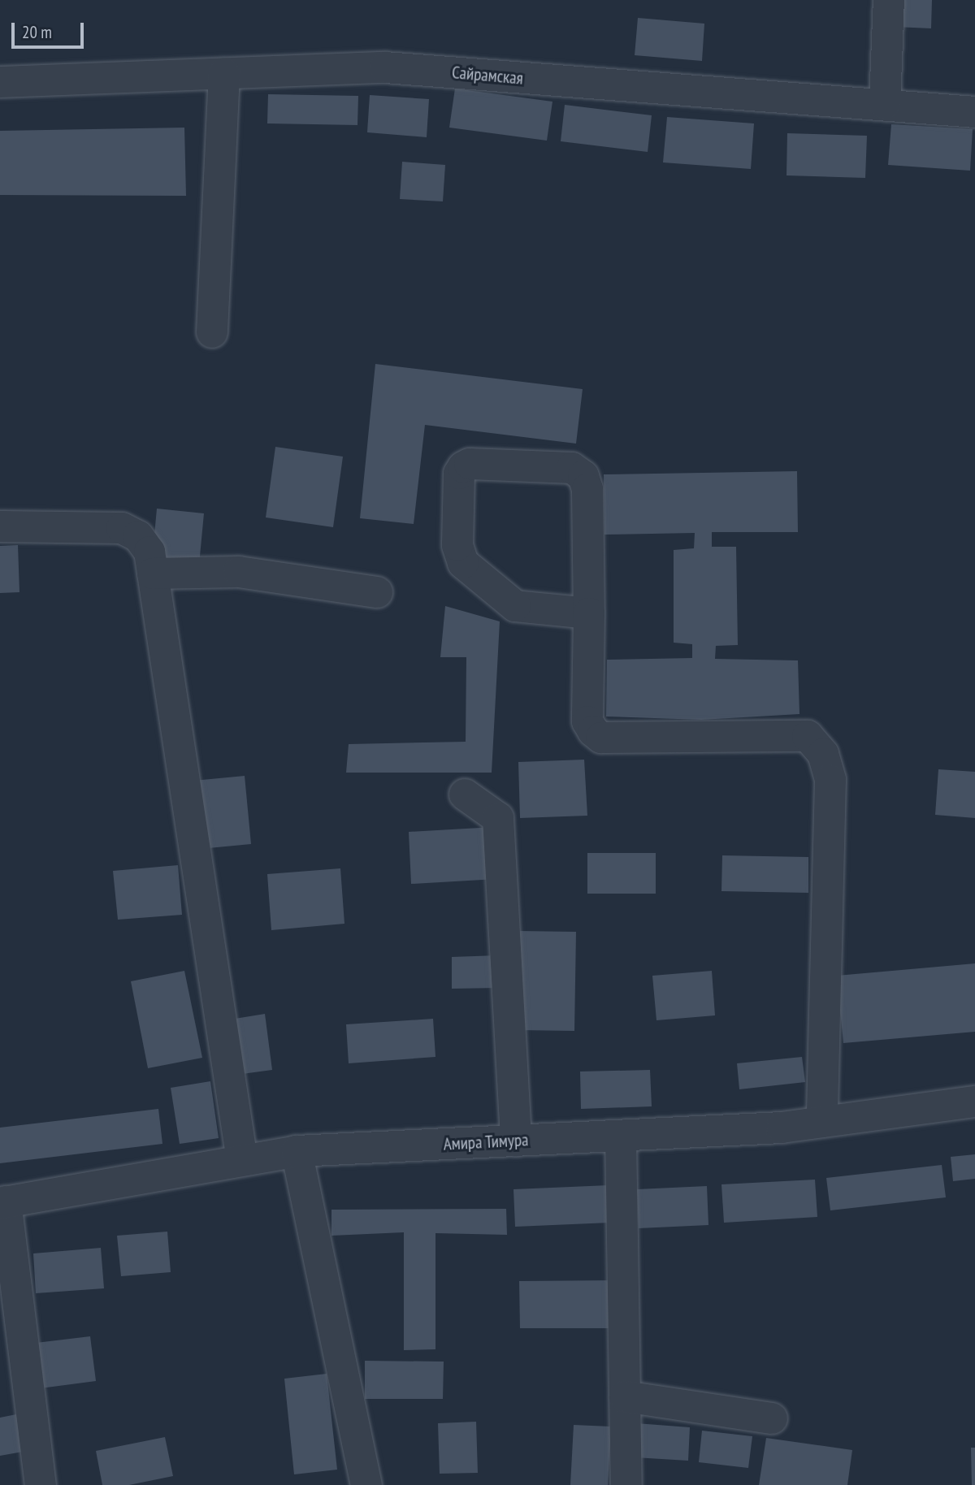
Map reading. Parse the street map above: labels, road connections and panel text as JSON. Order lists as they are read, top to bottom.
{
  "streets": {
    "street": ["Сайрамская", "Амира Тимура"]
  },
  "scale_bar": "20 m"
}
